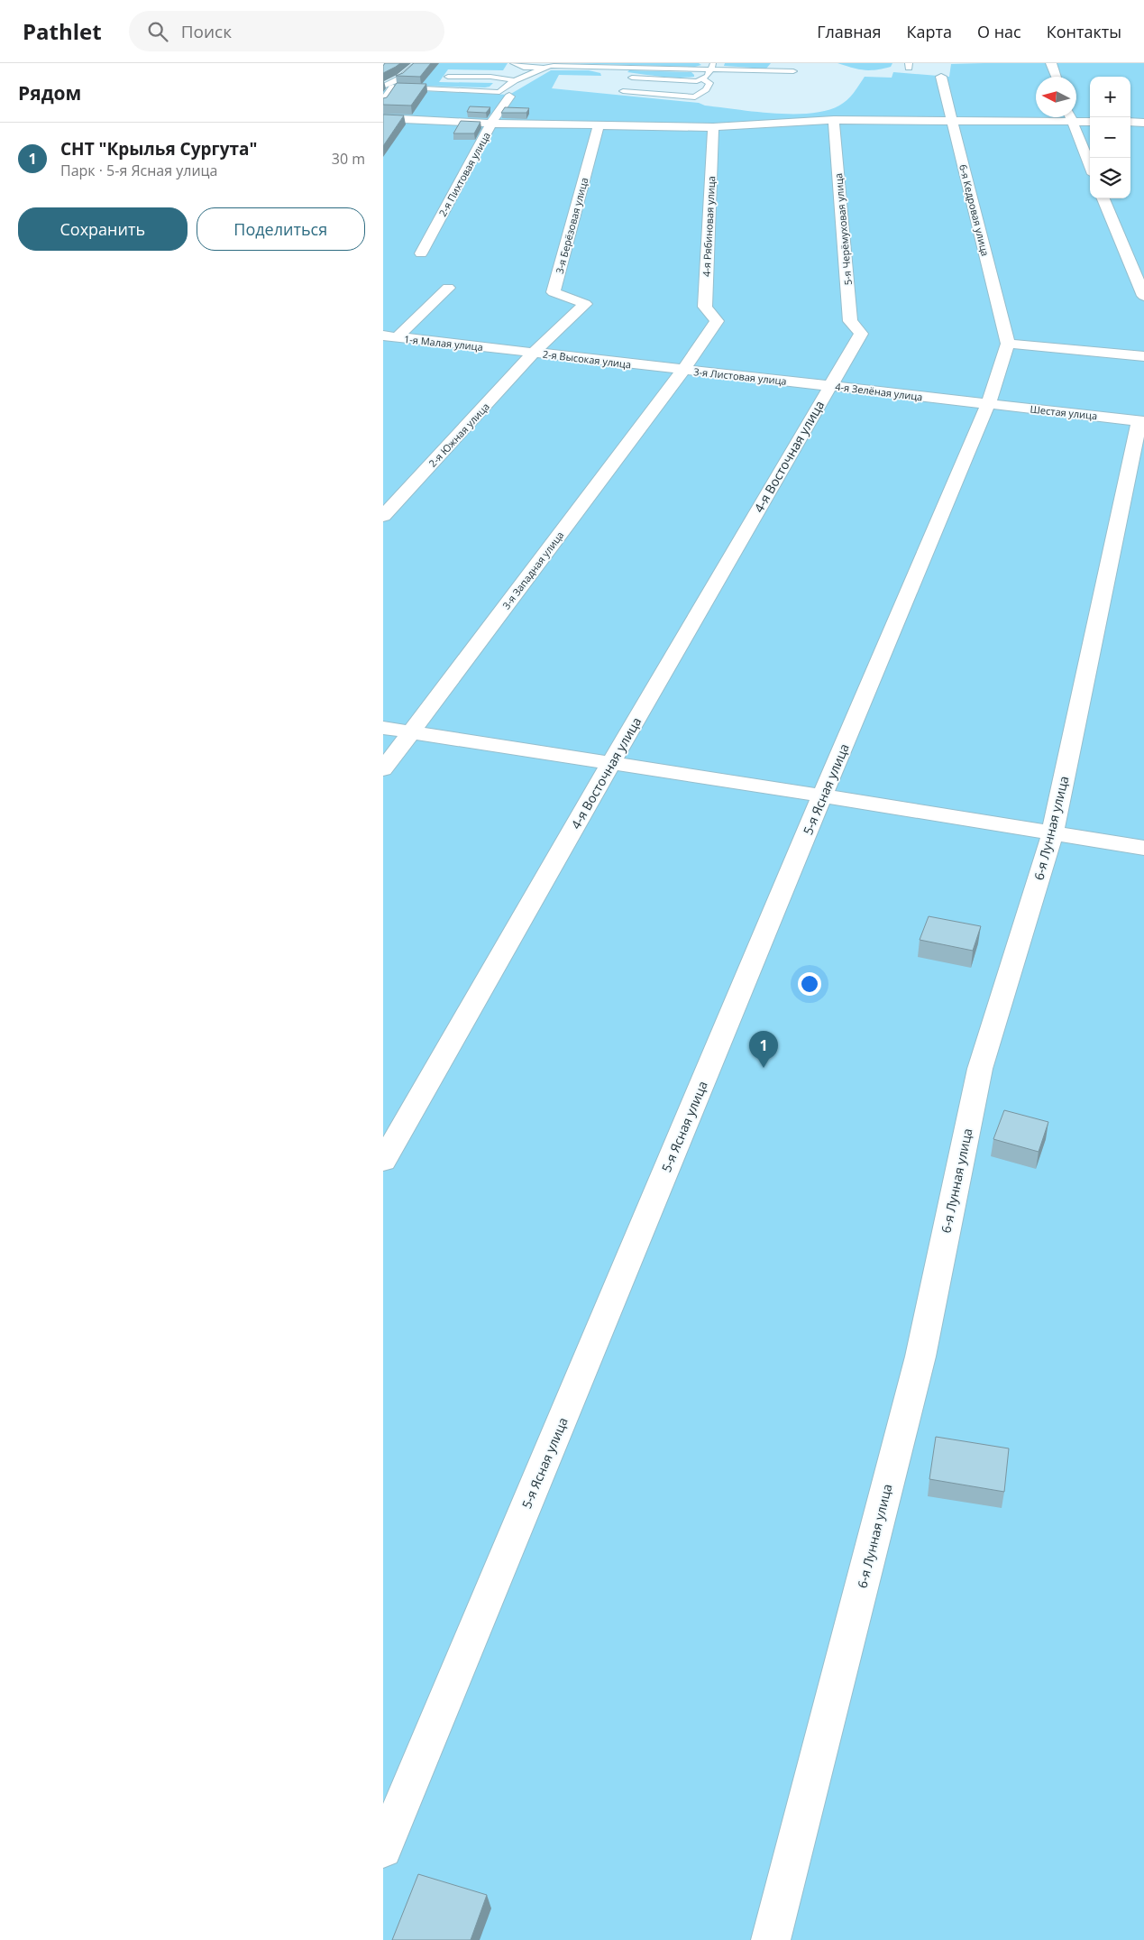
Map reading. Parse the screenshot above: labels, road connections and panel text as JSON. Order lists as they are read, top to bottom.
{
  "streets": {
    "street": [
      "2-я Пихтовая улица",
      "6-я Кедровая улица",
      "3-я Берёзовая улица",
      "4-я Рябиновая улица",
      "5-я Черёмуховая улица",
      "1-я Малая улица",
      "2-я Высокая улица",
      "3-я Листовая улица",
      "4-я Зелёная улица",
      "Шестая улица",
      "2-я Южная улица",
      "4-я Восточная улица",
      "3-я Западная улица",
      "5-я Ясная улица",
      "6-я Лунная улица"
    ]
  },
  "crossings": [
    ["6-я Кедровая улица", "5-я Ясная улица"],
    ["3-я Берёзовая улица", "2-я Высокая улица"],
    ["4-я Рябиновая улица", "3-я Листовая улица"],
    ["5-я Черёмуховая улица", "4-я Зелёная улица"],
    ["1-я Малая улица", "2-я Высокая улица"],
    ["1-я Малая улица", "2-я Южная улица"],
    ["2-я Высокая улица", "3-я Листовая улица"],
    ["2-я Высокая улица", "2-я Южная улица"],
    ["2-я Высокая улица", "3-я Западная улица"],
    ["3-я Листовая улица", "4-я Зелёная улица"],
    ["3-я Листовая улица", "4-я Восточная улица"],
    ["3-я Листовая улица", "3-я Западная улица"],
    ["4-я Зелёная улица", "Шестая улица"],
    ["4-я Зелёная улица", "4-я Восточная улица"],
    ["4-я Зелёная улица", "5-я Ясная улица"],
    ["Шестая улица", "5-я Ясная улица"],
    ["Шестая улица", "6-я Лунная улица"]
  ],
  "north": "left",
  "page": {
    "header": "Pathlet",
    "search": "Поиск",
    "nav": [
      "Главная",
      "Карта",
      "О нас",
      "Контакты"
    ],
    "heading": "Рядом",
    "map_buttons": ["+", "−"],
    "list": [
      {
        "mark": "1",
        "name": "CНТ \"Крылья Сургута\"",
        "note": "Парк · 5-я Ясная улица",
        "value": "30 m"
      }
    ],
    "buttons": ["Сохранить", "Поделиться"],
    "pins": "1"
  }
}
